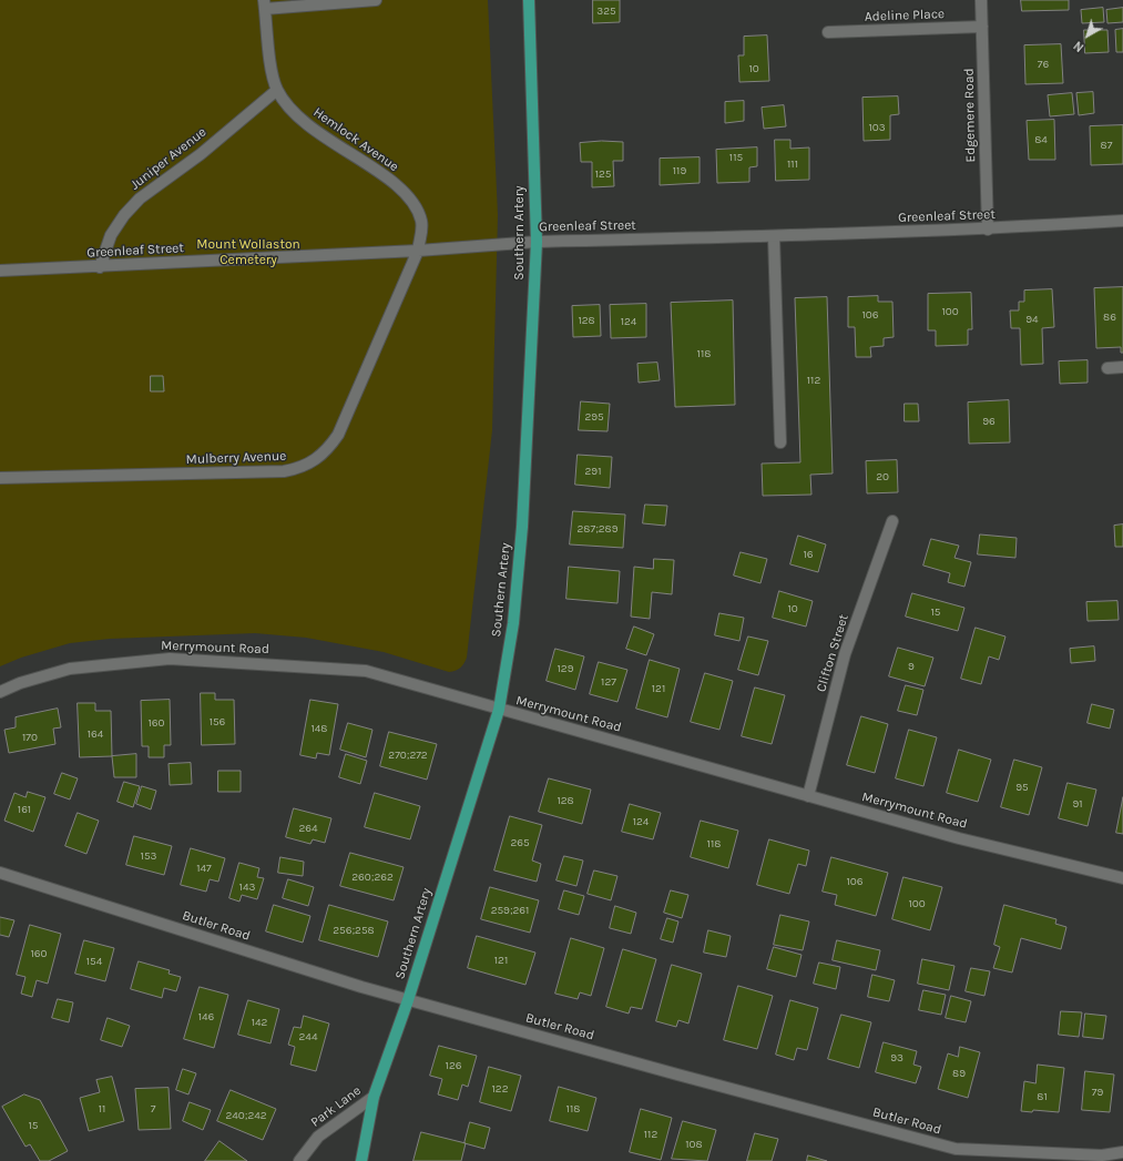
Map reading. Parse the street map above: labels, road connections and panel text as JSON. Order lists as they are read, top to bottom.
{
  "streets": {
    "main road": ["Southern Artery"],
    "street": [
      "Adeline Place",
      "Edgemere Road",
      "Hemlock Avenue",
      "Juniper Avenue",
      "Greenleaf Street",
      "Mulberry Avenue",
      "Merrymount Road",
      "Clifton Street",
      "Butler Road",
      "Park Lane"
    ]
  },
  "crossings": [
    ["Adeline Place", "Edgemere Road"],
    ["Edgemere Road", "Greenleaf Street"],
    ["Hemlock Avenue", "Juniper Avenue"],
    ["Hemlock Avenue", "Greenleaf Street"],
    ["Hemlock Avenue", "Mulberry Avenue"],
    ["Juniper Avenue", "Greenleaf Street"],
    ["Greenleaf Street", "Southern Artery"],
    ["Greenleaf Street", "Mulberry Avenue"],
    ["Southern Artery", "Merrymount Road"],
    ["Southern Artery", "Butler Road"],
    ["Southern Artery", "Park Lane"],
    ["Merrymount Road", "Clifton Street"]
  ],
  "parks": ["Mount Wollaston Cemetery"],
  "house_numbers": [
    "325",
    "76",
    "10",
    "103",
    "84",
    "87",
    "115",
    "111",
    "119",
    "125",
    "100",
    "106",
    "86",
    "94",
    "128",
    "124",
    "118",
    "112",
    "295",
    "96",
    "291",
    "20",
    "287;289",
    "16",
    "10",
    "15",
    "9",
    "129",
    "127",
    "121",
    "156",
    "160",
    "148",
    "164",
    "170",
    "270;272",
    "95",
    "128",
    "91",
    "161",
    "124",
    "264",
    "265",
    "118",
    "153",
    "147",
    "260;262",
    "106",
    "143",
    "100",
    "259;261",
    "256;258",
    "160",
    "121",
    "154",
    "146",
    "142",
    "244",
    "93",
    "126",
    "89",
    "122",
    "79",
    "81",
    "11",
    "7",
    "118",
    "240;242",
    "15",
    "112",
    "108"
  ],
  "north": "bottom left"
}
